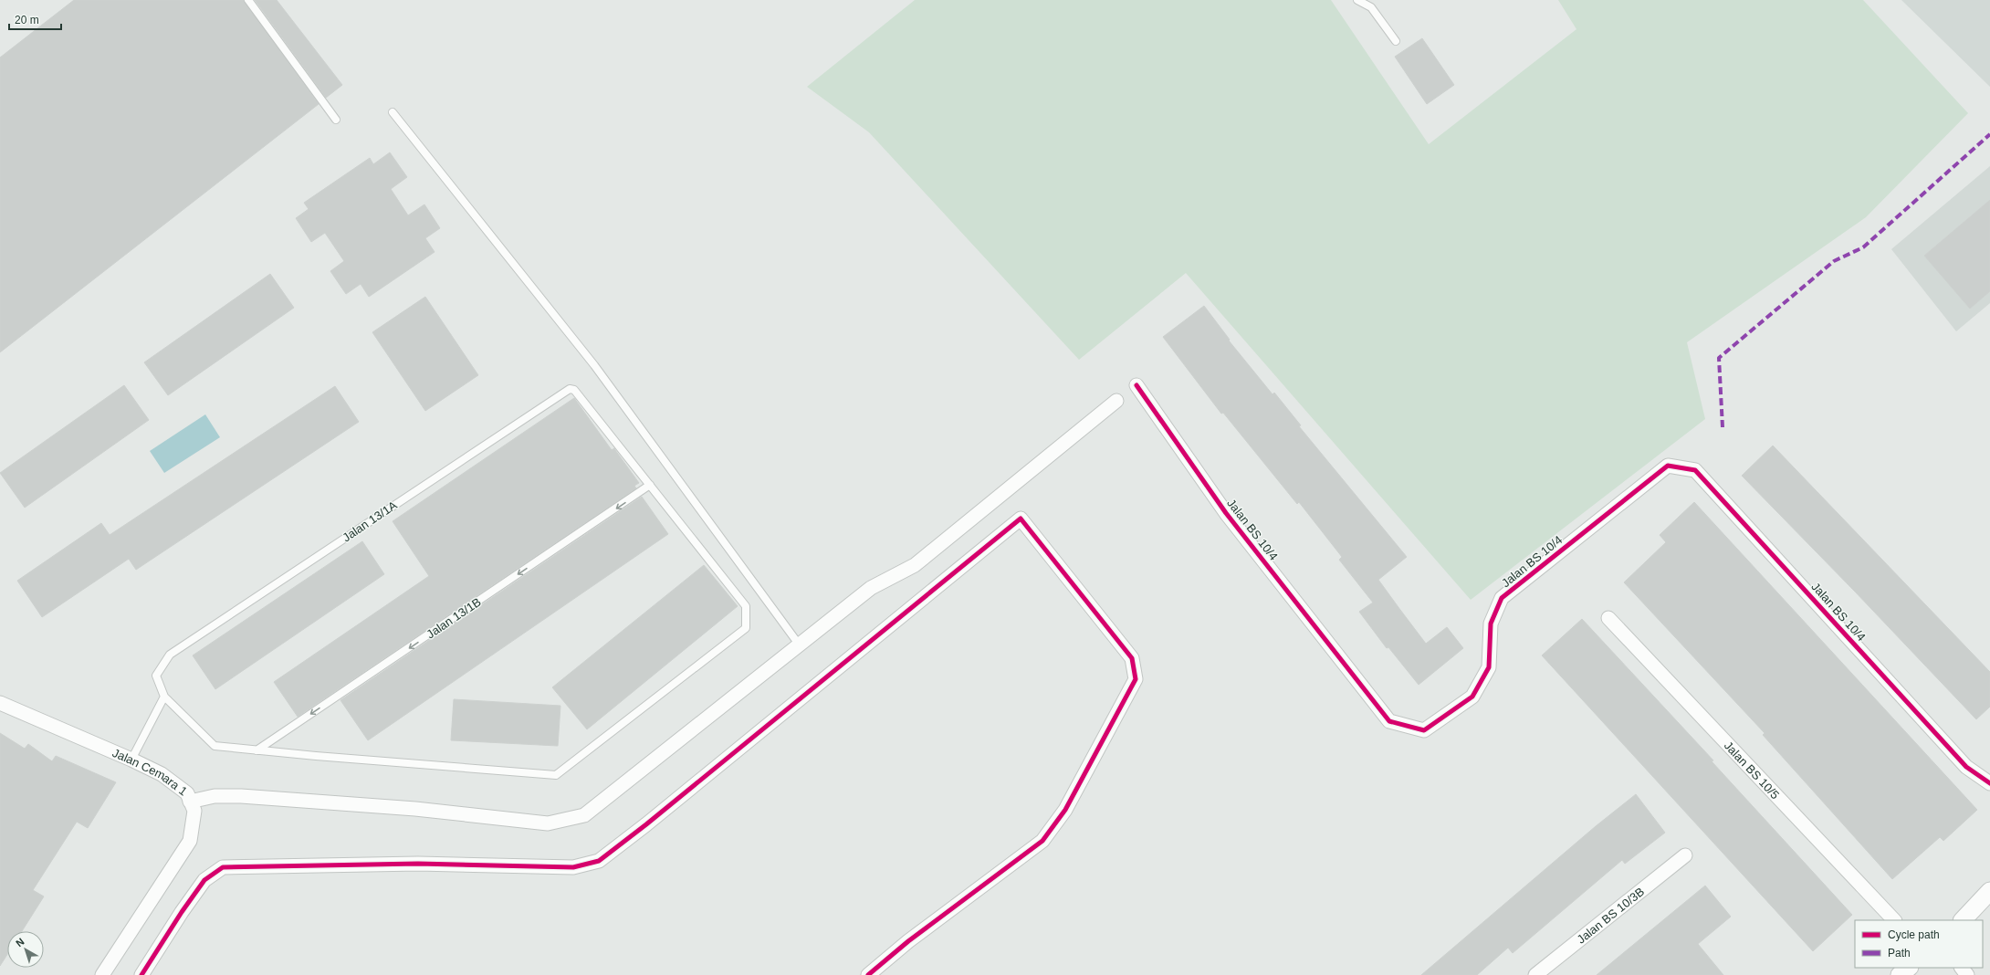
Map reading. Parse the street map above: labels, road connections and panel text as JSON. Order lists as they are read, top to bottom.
{
  "streets": {
    "street": [
      "Jalan BS 10/4",
      "Jalan BS 10/5",
      "Jalan Cemara 1",
      "Jalan BS 10/3B"
    ],
    "lane": ["Jalan 13/1A", "Jalan 13/1B"]
  },
  "crossings": [
    ["Jalan 13/1A", "Jalan 13/1B"]
  ],
  "one_way": ["Jalan 13/1B"],
  "legend": ["Cycle path", "Path"],
  "scale_bar": "20 m",
  "north": "top left"
}
